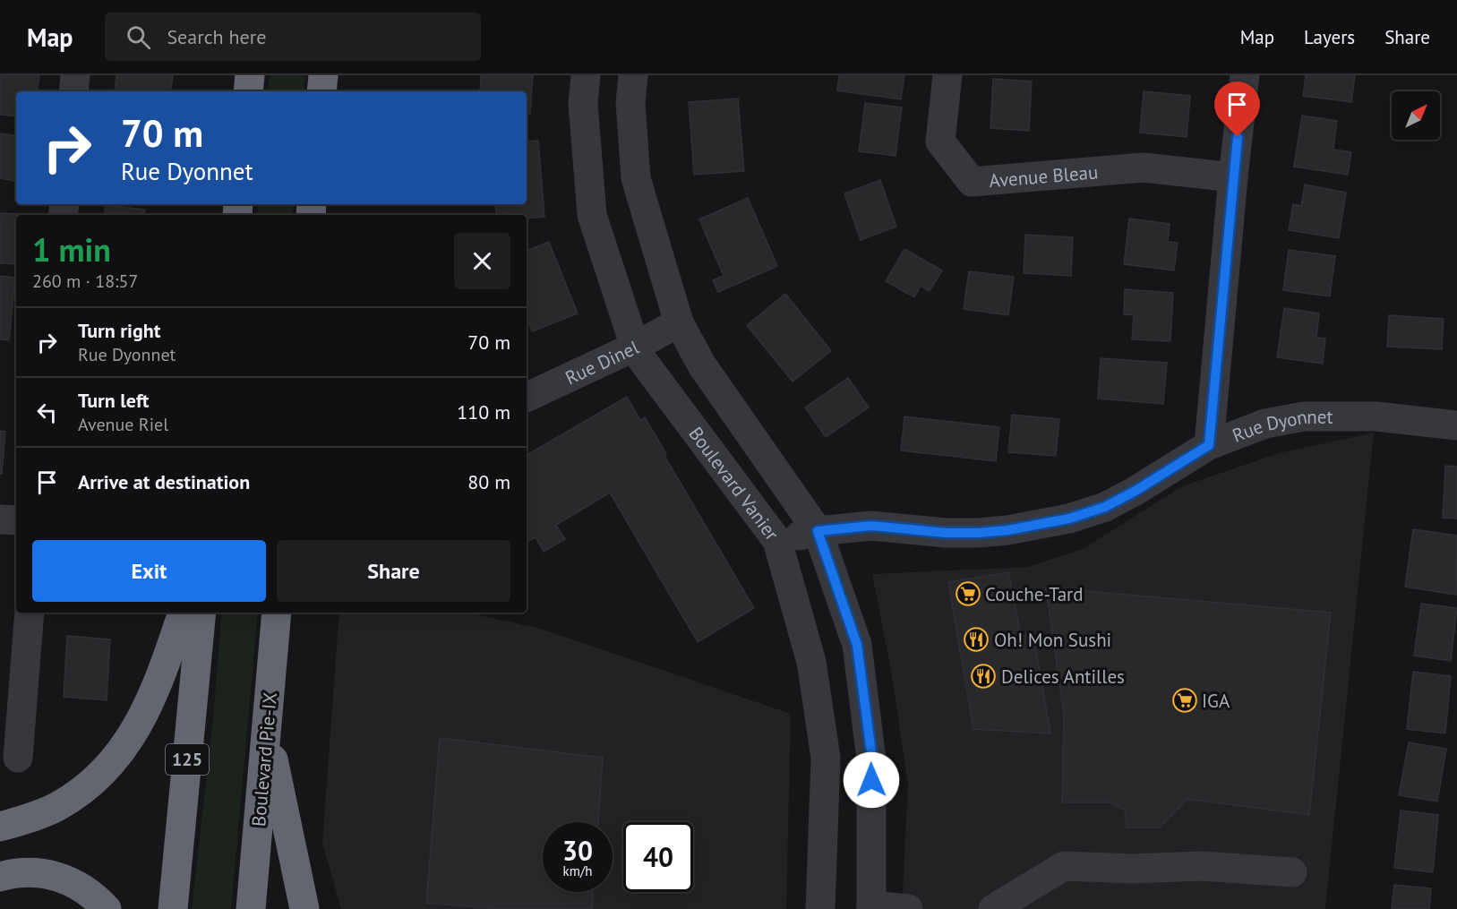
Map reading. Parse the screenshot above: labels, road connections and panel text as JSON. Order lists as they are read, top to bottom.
{
  "streets": {
    "highway": ["125", "Boulevard Pie-IX"],
    "street": [
      "Avenue Bleau",
      "Rue Dinel",
      "Rue Dyonnet",
      "Boulevard Vanier"
    ]
  },
  "crossings": [
    ["Rue Dinel", "Boulevard Vanier"],
    ["Rue Dyonnet", "Boulevard Vanier"]
  ],
  "places": {
    "supermarket": ["Couche-Tard", "IGA"],
    "restaurant": ["Oh! Mon Sushi", "Delices Antilles"]
  },
  "north": "top right",
  "page": {
    "header": "Map",
    "search": "Search here",
    "nav": ["Map", "Layers", "Share"],
    "turn": ["70 m", "Rue Dyonnet"],
    "heading": ["1 min", "260 m · 18:57"],
    "list": [
      {
        "name": "Turn right",
        "note": "Rue Dyonnet",
        "value": "70 m"
      },
      {
        "name": "Turn left",
        "note": "Avenue Riel",
        "value": "110 m"
      },
      {
        "name": "Arrive at destination",
        "value": "80 m"
      }
    ],
    "buttons": ["Exit", "Share"],
    "speed": "30 km/h",
    "limit": "40"
  }
}
